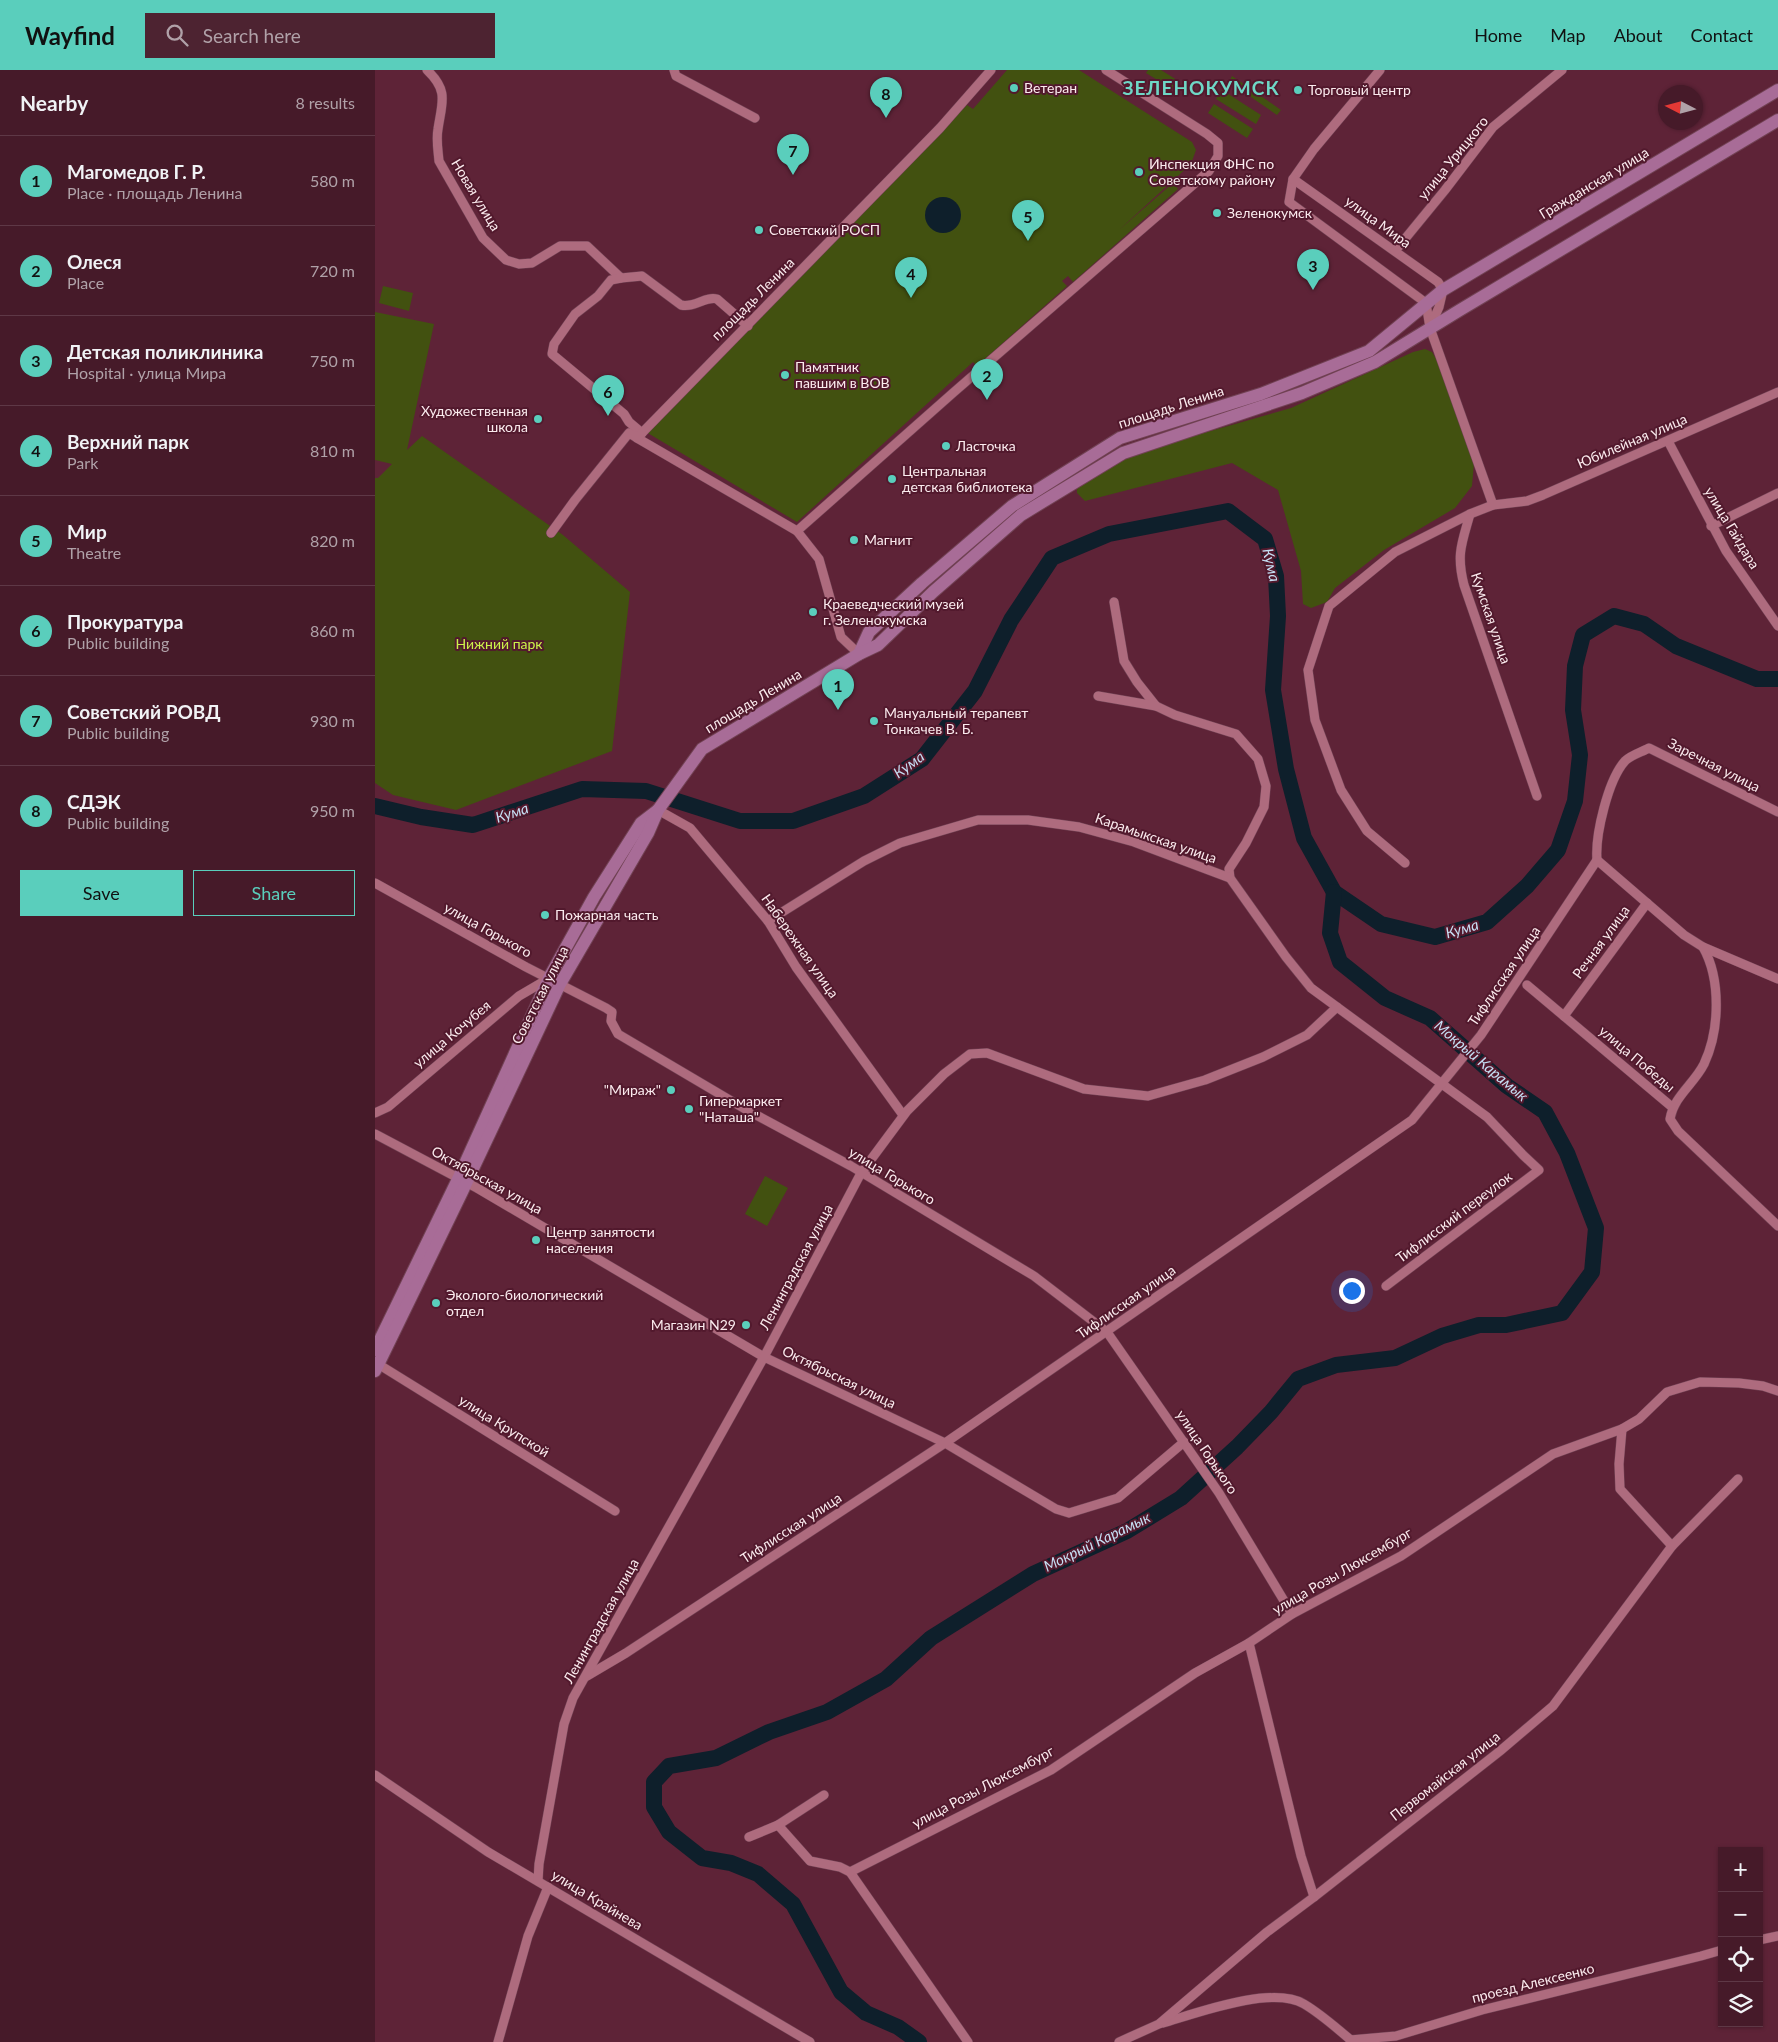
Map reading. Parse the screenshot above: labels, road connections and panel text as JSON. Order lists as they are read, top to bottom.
{
  "streets": {
    "street": [
      "улица Урицкого",
      "Гражданская улица",
      "Новая улица",
      "улица Мира",
      "площадь Ленина",
      "Юбилейная улица",
      "улица Гайдара",
      "Кумская улица",
      "Заречная улица",
      "Карамыкская улица",
      "улица Горького",
      "Речная улица",
      "Набережная улица",
      "Тифлисская улица",
      "Советская улица",
      "улица Кочубея",
      "улица Победы",
      "Октябрьская улица",
      "Тифлисский переулок",
      "Ленинградская улица",
      "улица Крупской",
      "улица Розы Люксембург",
      "Первомайская улица",
      "улица Крайнева",
      "проезд Алексеенко"
    ]
  },
  "crossings": [
    ["улица Урицкого", "улица Мира"],
    ["Гражданская улица", "улица Мира"],
    ["Гражданская улица", "площадь Ленина"],
    ["площадь Ленина", "Набережная улица"],
    ["площадь Ленина", "Советская улица"],
    ["Юбилейная улица", "улица Гайдара"],
    ["Юбилейная улица", "Кумская улица"],
    ["Заречная улица", "Речная улица"],
    ["Заречная улица", "Тифлисская улица"],
    ["Карамыкская улица", "Набережная улица"],
    ["Карамыкская улица", "Тифлисская улица"],
    ["Карамыкская улица", "Тифлисский переулок"],
    ["Карамыкская улица", "Ленинградская улица"],
    ["улица Горького", "Тифлисская улица"],
    ["улица Горького", "Советская улица"],
    ["улица Горького", "улица Кочубея"],
    ["улица Горького", "Октябрьская улица"],
    ["улица Горького", "Ленинградская улица"],
    ["улица Горького", "улица Розы Люксембург"],
    ["Речная улица", "Тифлисская улица"],
    ["Речная улица", "улица Победы"],
    ["Набережная улица", "Советская улица"],
    ["Набережная улица", "Ленинградская улица"],
    ["Тифлисская улица", "Октябрьская улица"],
    ["Тифлисская улица", "Ленинградская улица"],
    ["Советская улица", "улица Кочубея"],
    ["Советская улица", "Октябрьская улица"],
    ["Советская улица", "улица Крупской"],
    ["Октябрьская улица", "Ленинградская улица"],
    ["Ленинградская улица", "улица Крайнева"]
  ],
  "districts": ["ЗЕЛЕНОКУМСК"],
  "water": ["Кума", "Мокрый Карамык"],
  "parks": ["Нижний парк"],
  "places": [
    "Ветеран",
    "Торговый центр",
    "Инспекция ФНС по Советскому району",
    "Зеленокумск",
    "Советский РОСП",
    "Памятник павшим в ВОВ",
    "Художественная школа",
    "Ласточка",
    "Центральная детская библиотека",
    "Магнит",
    "Краеведческий музей г. Зеленокумска",
    "Мануальный терапевт Тонкачев В. Б.",
    "Пожарная часть",
    "\"Мираж\"",
    "Гипермаркет \"Наташа\"",
    "Центр занятости населения",
    "Эколого-биологический отдел",
    "Магазин N29"
  ],
  "north": "left",
  "page": {
    "header": "Wayfind",
    "search": "Search here",
    "nav": [
      "Home",
      "Map",
      "About",
      "Contact"
    ],
    "heading": ["Nearby", "8 results"],
    "pins": [
      "8",
      "7",
      "5",
      "3",
      "4",
      "2",
      "6",
      "1"
    ],
    "list": [
      {
        "mark": "1",
        "name": "Магомедов Г. Р.",
        "note": "Place · площадь Ленина",
        "value": "580 m"
      },
      {
        "mark": "2",
        "name": "Олеся",
        "note": "Place",
        "value": "720 m"
      },
      {
        "mark": "3",
        "name": "Детская поликлиника",
        "note": "Hospital · улица Мира",
        "value": "750 m"
      },
      {
        "mark": "4",
        "name": "Верхний парк",
        "note": "Park",
        "value": "810 m"
      },
      {
        "mark": "5",
        "name": "Мир",
        "note": "Theatre",
        "value": "820 m"
      },
      {
        "mark": "6",
        "name": "Прокуратура",
        "note": "Public building",
        "value": "860 m"
      },
      {
        "mark": "7",
        "name": "Советский РОВД",
        "note": "Public building",
        "value": "930 m"
      },
      {
        "mark": "8",
        "name": "СДЭК",
        "note": "Public building",
        "value": "950 m"
      }
    ],
    "buttons": ["Save", "Share"],
    "map_buttons": ["+", "−"]
  }
}
